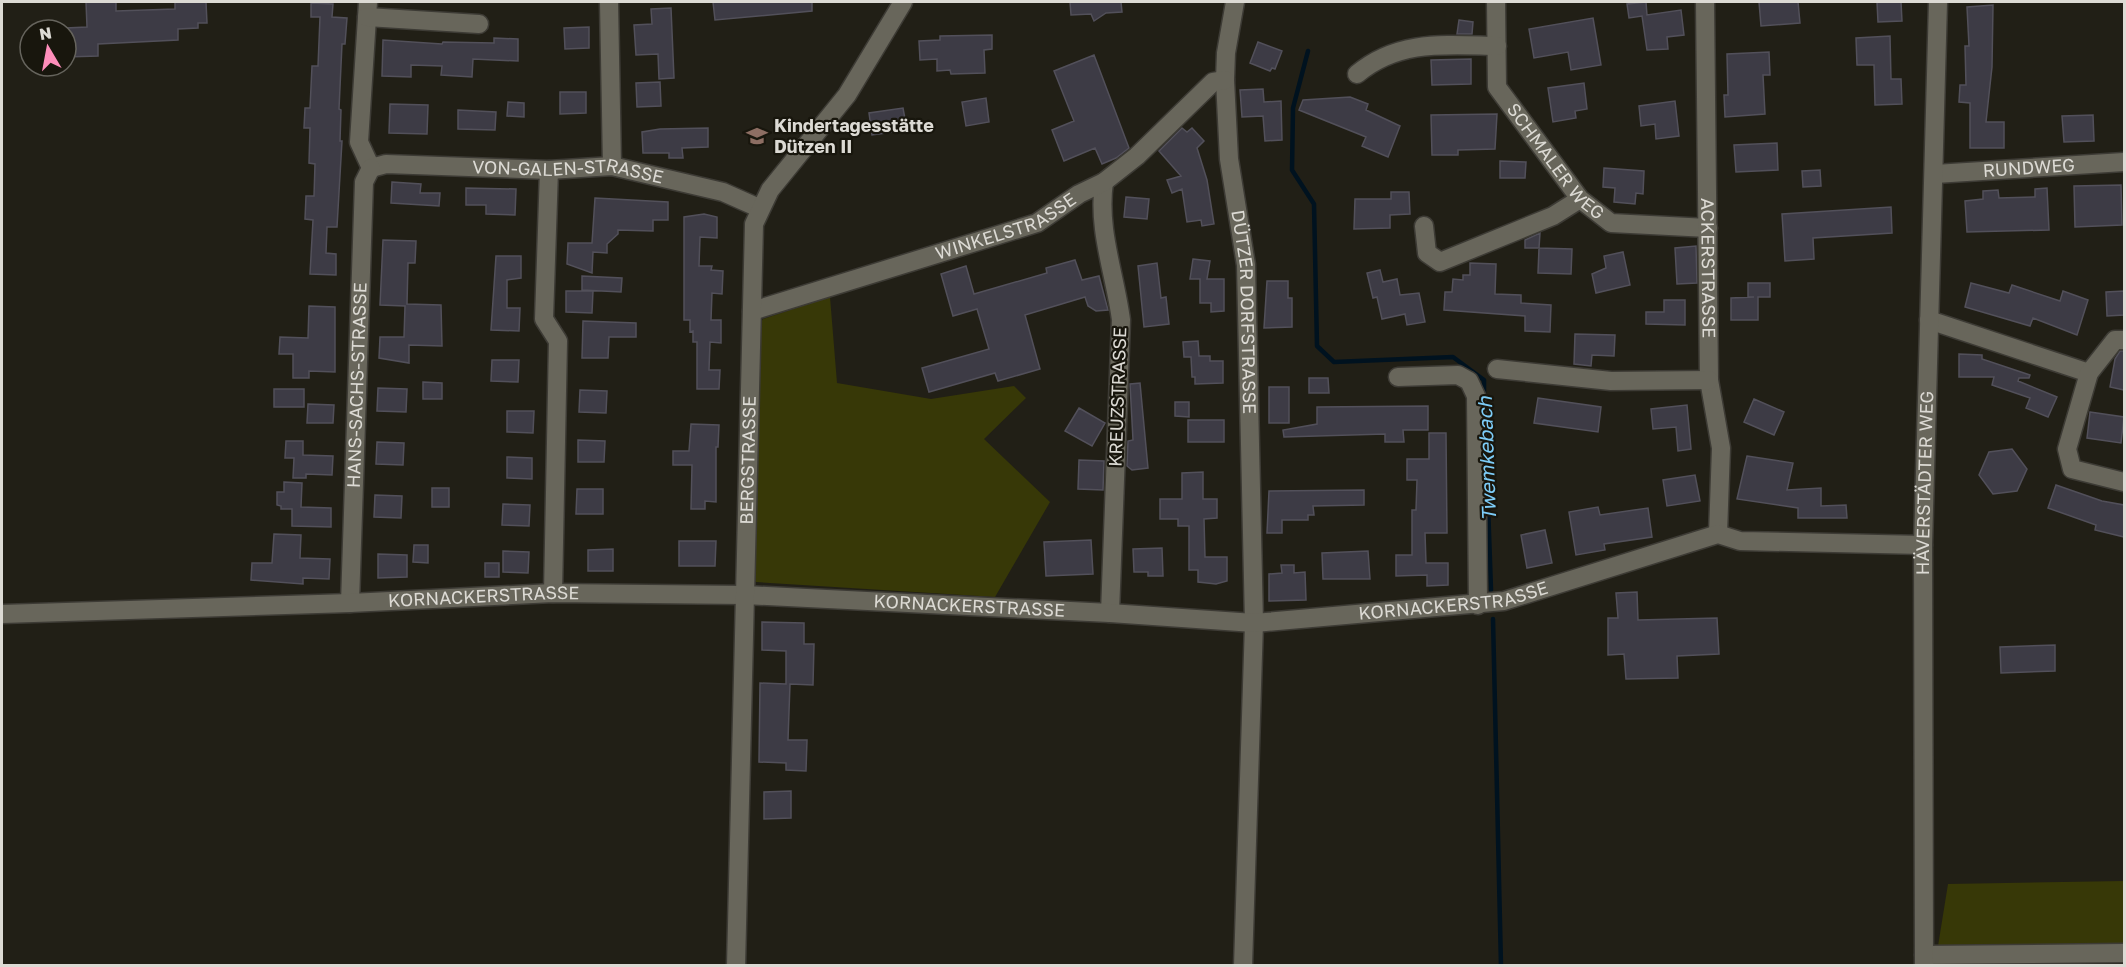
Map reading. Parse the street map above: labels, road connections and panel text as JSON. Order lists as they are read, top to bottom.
{
  "streets": {
    "street": [
      "SCHMALER WEG",
      "RUNDWEG",
      "VON-GALEN-STRASSE",
      "WINKELSTRASSE",
      "ACKERSTRASSE",
      "DÜTZER DORFSTRASSE",
      "HANS-SACHS-STRASSE",
      "KREUZSTRASSE",
      "BERGSTRASSE",
      "HÄVERSTÄDTER WEG",
      "KORNACKERSTRASSE"
    ]
  },
  "crossings": [
    ["SCHMALER WEG", "ACKERSTRASSE"],
    ["RUNDWEG", "HÄVERSTÄDTER WEG"],
    ["VON-GALEN-STRASSE", "HANS-SACHS-STRASSE"],
    ["VON-GALEN-STRASSE", "BERGSTRASSE"],
    ["WINKELSTRASSE", "DÜTZER DORFSTRASSE"],
    ["WINKELSTRASSE", "KREUZSTRASSE"],
    ["WINKELSTRASSE", "BERGSTRASSE"],
    ["ACKERSTRASSE", "KORNACKERSTRASSE"],
    ["DÜTZER DORFSTRASSE", "KORNACKERSTRASSE"],
    ["HANS-SACHS-STRASSE", "KORNACKERSTRASSE"],
    ["KREUZSTRASSE", "KORNACKERSTRASSE"],
    ["BERGSTRASSE", "KORNACKERSTRASSE"]
  ],
  "water": ["Twemkebach"],
  "places": {
    "school or university": ["Kindertagesstätte Dützen II"]
  },
  "north": "top"
}
